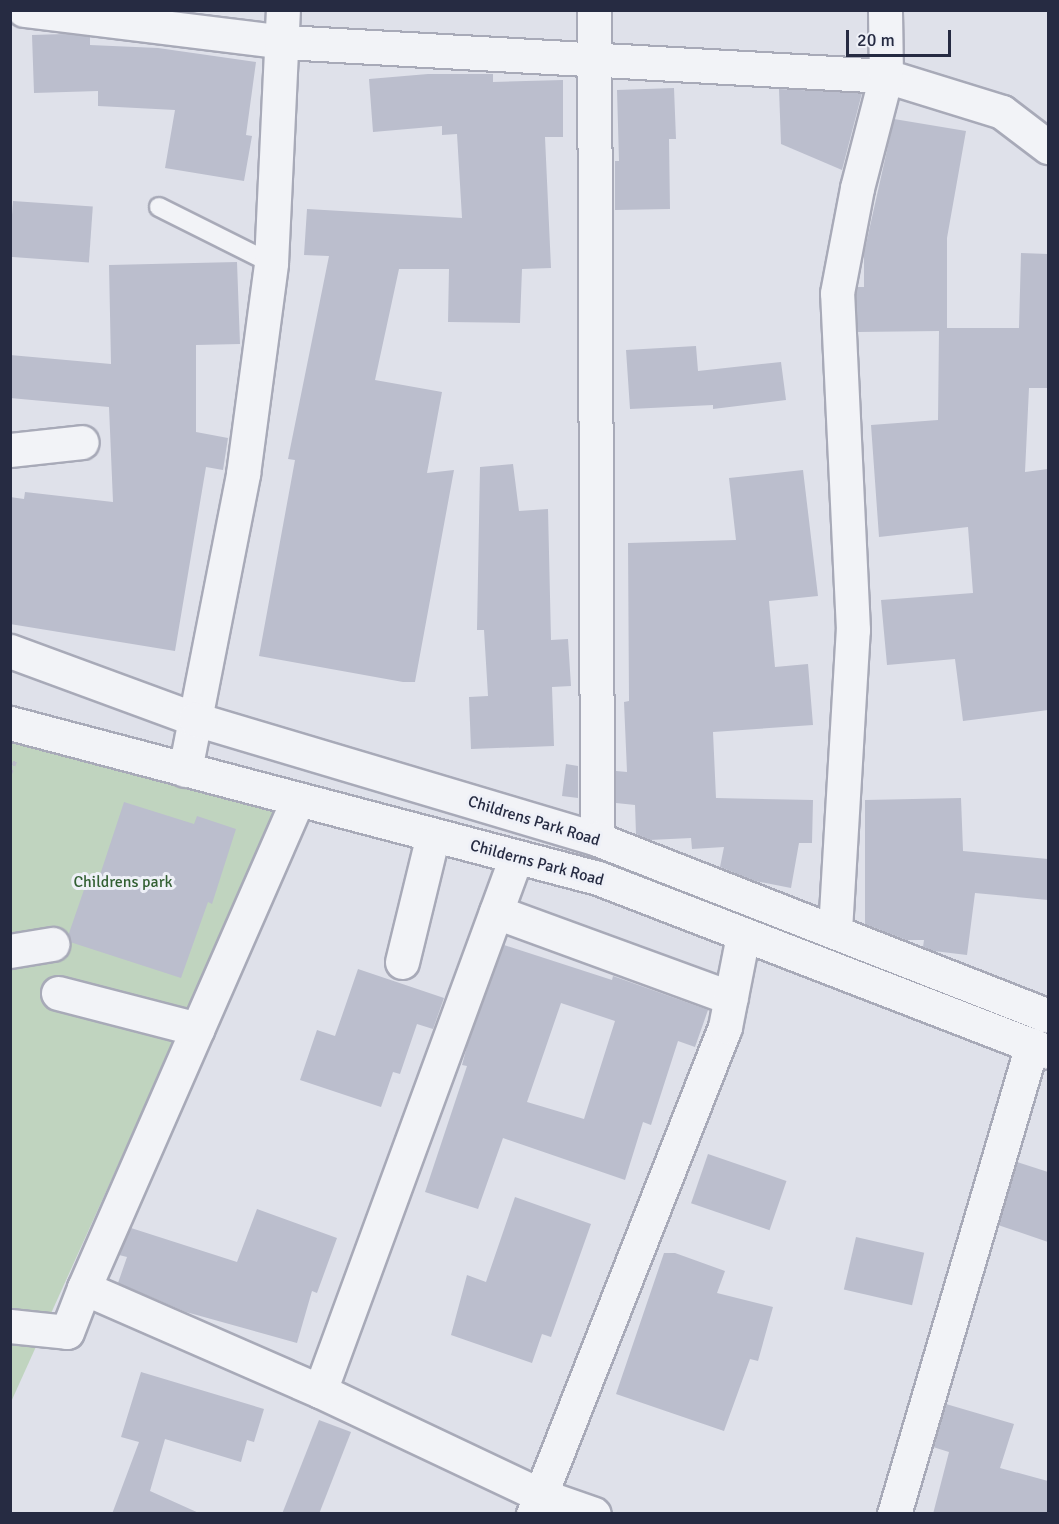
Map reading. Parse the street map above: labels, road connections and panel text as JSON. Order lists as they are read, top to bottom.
{
  "streets": {
    "street": ["Childrens Park Road", "Childerns Park Road"]
  },
  "parks": ["Childrens park"],
  "scale_bar": "20 m"
}
